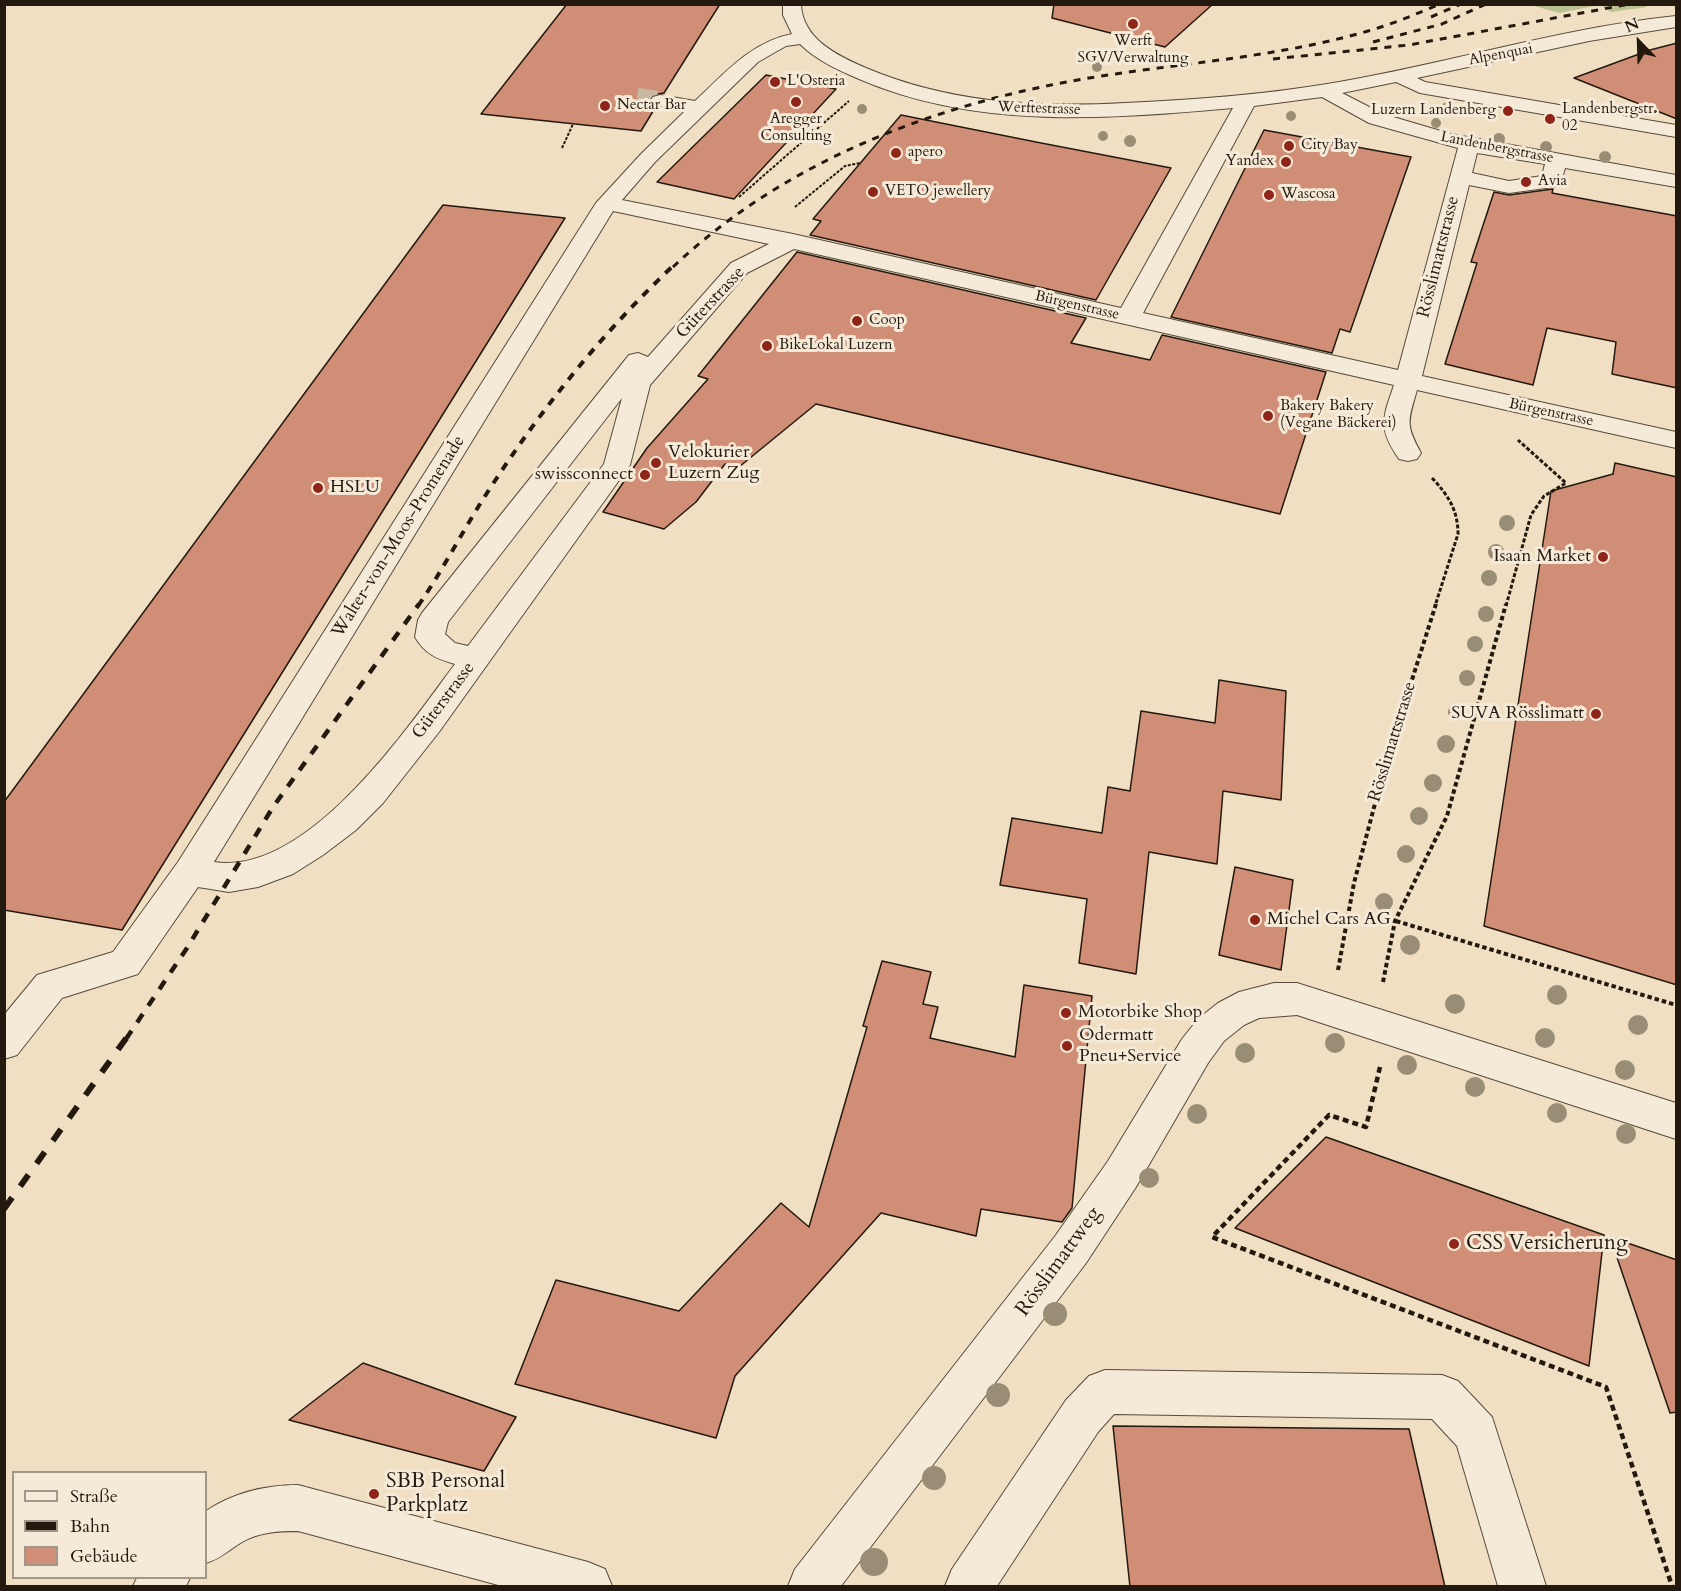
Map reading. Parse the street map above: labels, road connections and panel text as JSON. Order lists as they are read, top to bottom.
{
  "streets": {
    "street": [
      "Alpenquai",
      "Werftestrasse",
      "Landenbergstrasse",
      "Rösslimattstrasse",
      "Güterstrasse",
      "Bürgenstrasse",
      "Walter-von-Moos-Promenade",
      "Rösslimattweg"
    ]
  },
  "crossings": [
    ["Alpenquai", "Werftestrasse"],
    ["Alpenquai", "Landenbergstrasse"],
    ["Werftestrasse", "Landenbergstrasse"],
    ["Landenbergstrasse", "Rösslimattstrasse"],
    ["Rösslimattstrasse", "Bürgenstrasse"],
    ["Rösslimattstrasse", "Rösslimattweg"],
    ["Güterstrasse", "Bürgenstrasse"],
    ["Güterstrasse", "Walter-von-Moos-Promenade"],
    ["Bürgenstrasse", "Walter-von-Moos-Promenade"]
  ],
  "places": [
    "Werft SGV/Verwaltung",
    "L'Osteria",
    "Aregger Consulting",
    "Nectar Bar",
    "Luzern Landenberg",
    "Landenbergstr. 02",
    "City Bay",
    "apero",
    "Yandex",
    "Avia",
    "VETO jewellery",
    "Wascosa",
    "Coop",
    "BikeLokal Luzern",
    "Bakery Bakery (Vegane Bäckerei)",
    "Velokurier Luzern Zug",
    "swissconnect",
    "HSLU",
    "Isaan Market",
    "SUVA Rösslimatt",
    "Michel Cars AG",
    "Motorbike Shop",
    "Odermatt Pneu+Service",
    "CSS Versicherung",
    "SBB Personal Parkplatz"
  ],
  "legend": ["Straße", "Bahn", "Gebäude"],
  "north": "top left"
}
